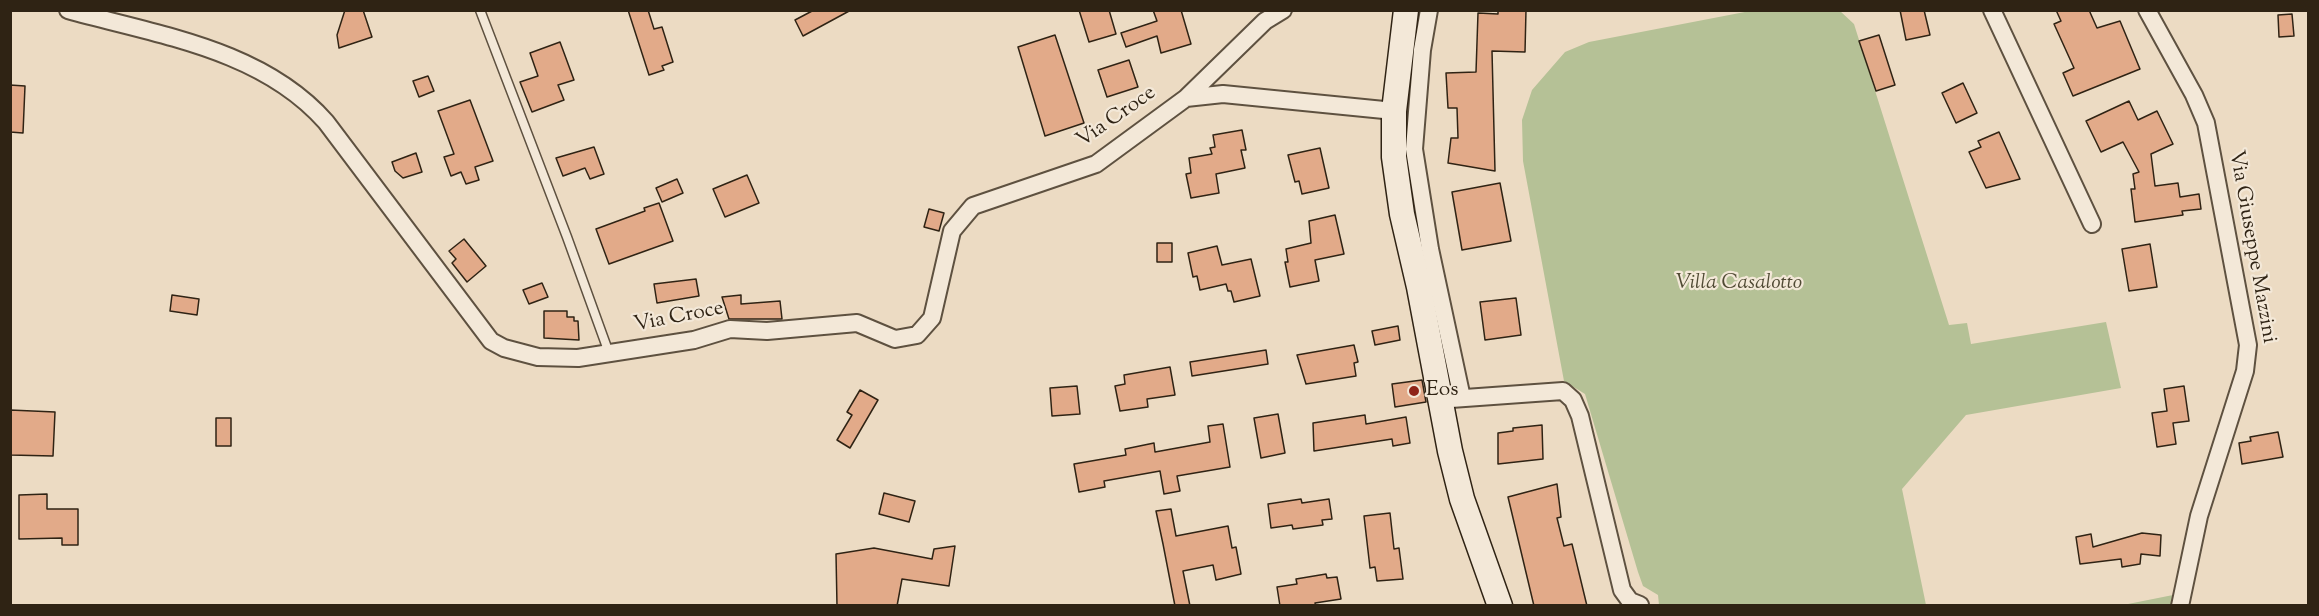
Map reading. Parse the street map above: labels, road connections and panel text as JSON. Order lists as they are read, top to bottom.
{
  "streets": {
    "street": ["Via Croce", "Via Giuseppe Mazzini"]
  },
  "parks": ["Villa Casalotto"],
  "places": ["Eos"]
}
